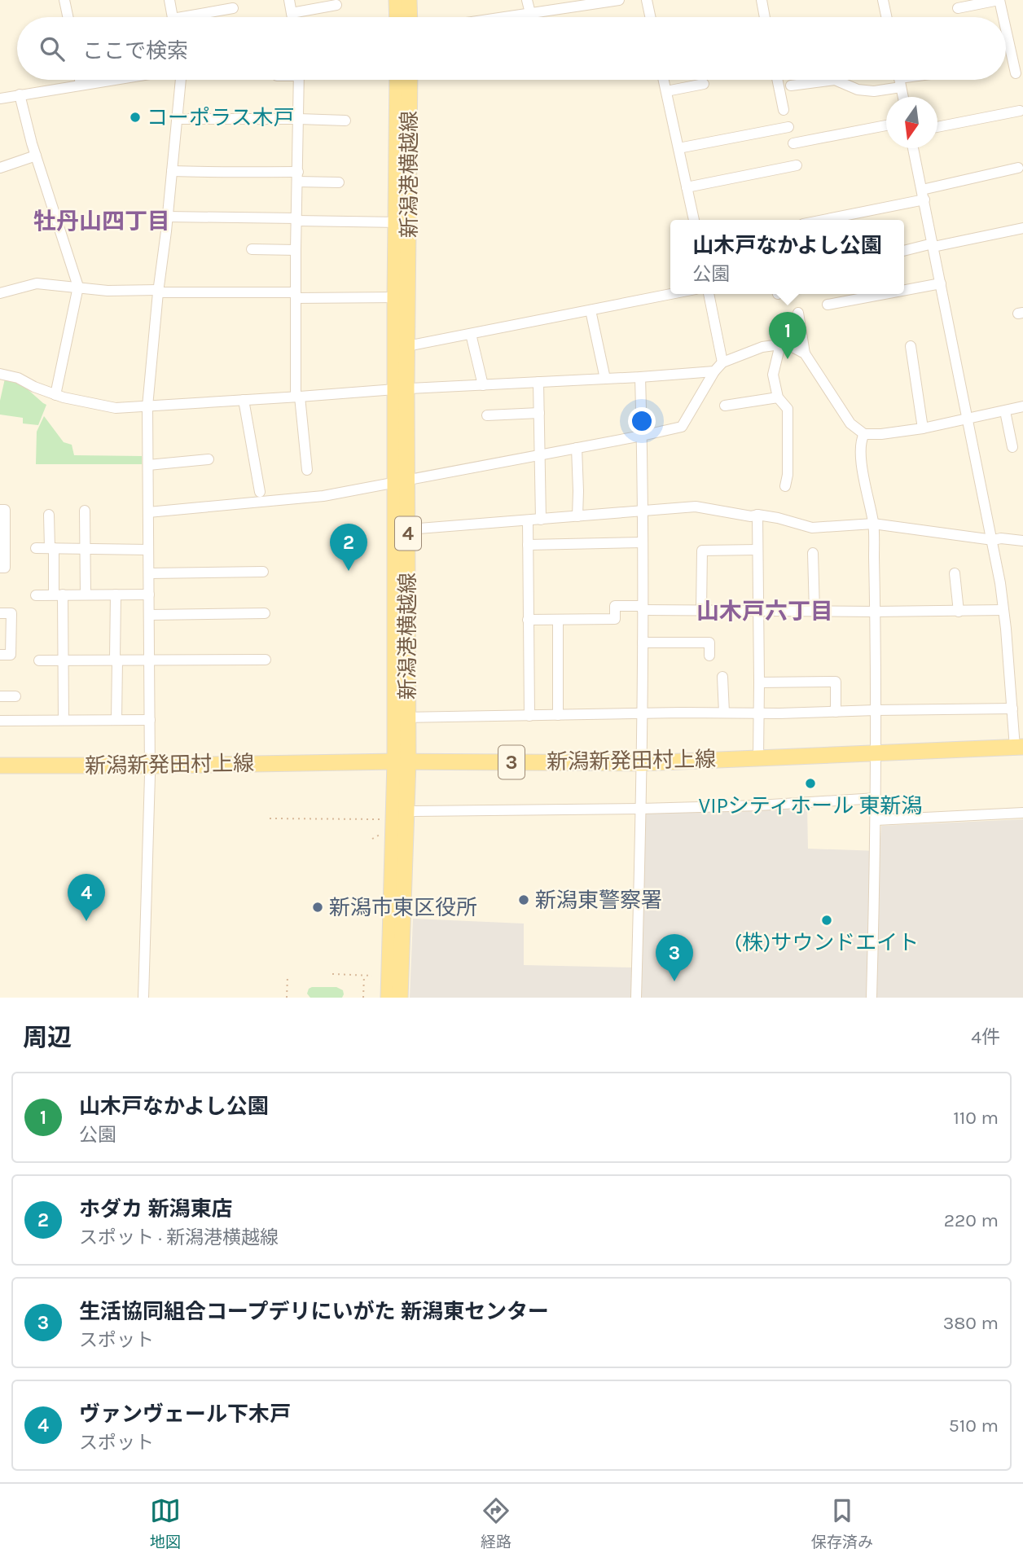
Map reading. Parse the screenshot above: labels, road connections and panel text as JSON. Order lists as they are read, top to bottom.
{
  "streets": {
    "main road": [
      "新潟港横越線",
      "4",
      "新潟新発田村上線",
      "3"
    ]
  },
  "crossings": [
    ["新潟港横越線", "新潟新発田村上線"]
  ],
  "districts": ["牡丹山四丁目", "山木戸六丁目"],
  "places": [
    "コーポラス木戸",
    "VIPシティホール 東新潟",
    "新潟東警察署",
    "新潟市東区役所",
    "(株)サウンドエイト"
  ],
  "north": "bottom",
  "page": {
    "search": "ここで検索",
    "popup": ["山木戸なかよし公園", "公園"],
    "pins": [
      "1",
      "2",
      "4",
      "3"
    ],
    "heading": ["周辺", "4件"],
    "list": [
      {
        "mark": "1",
        "name": "山木戸なかよし公園",
        "note": "公園",
        "value": "110 m"
      },
      {
        "mark": "2",
        "name": "ホダカ 新潟東店",
        "note": "スポット · 新潟港横越線",
        "value": "220 m"
      },
      {
        "mark": "3",
        "name": "生活協同組合コープデリにいがた 新潟東センター",
        "note": "スポット",
        "value": "380 m"
      },
      {
        "mark": "4",
        "name": "ヴァンヴェール下木戸",
        "note": "スポット",
        "value": "510 m"
      }
    ],
    "nav": ["地図", "経路", "保存済み"]
  }
}
